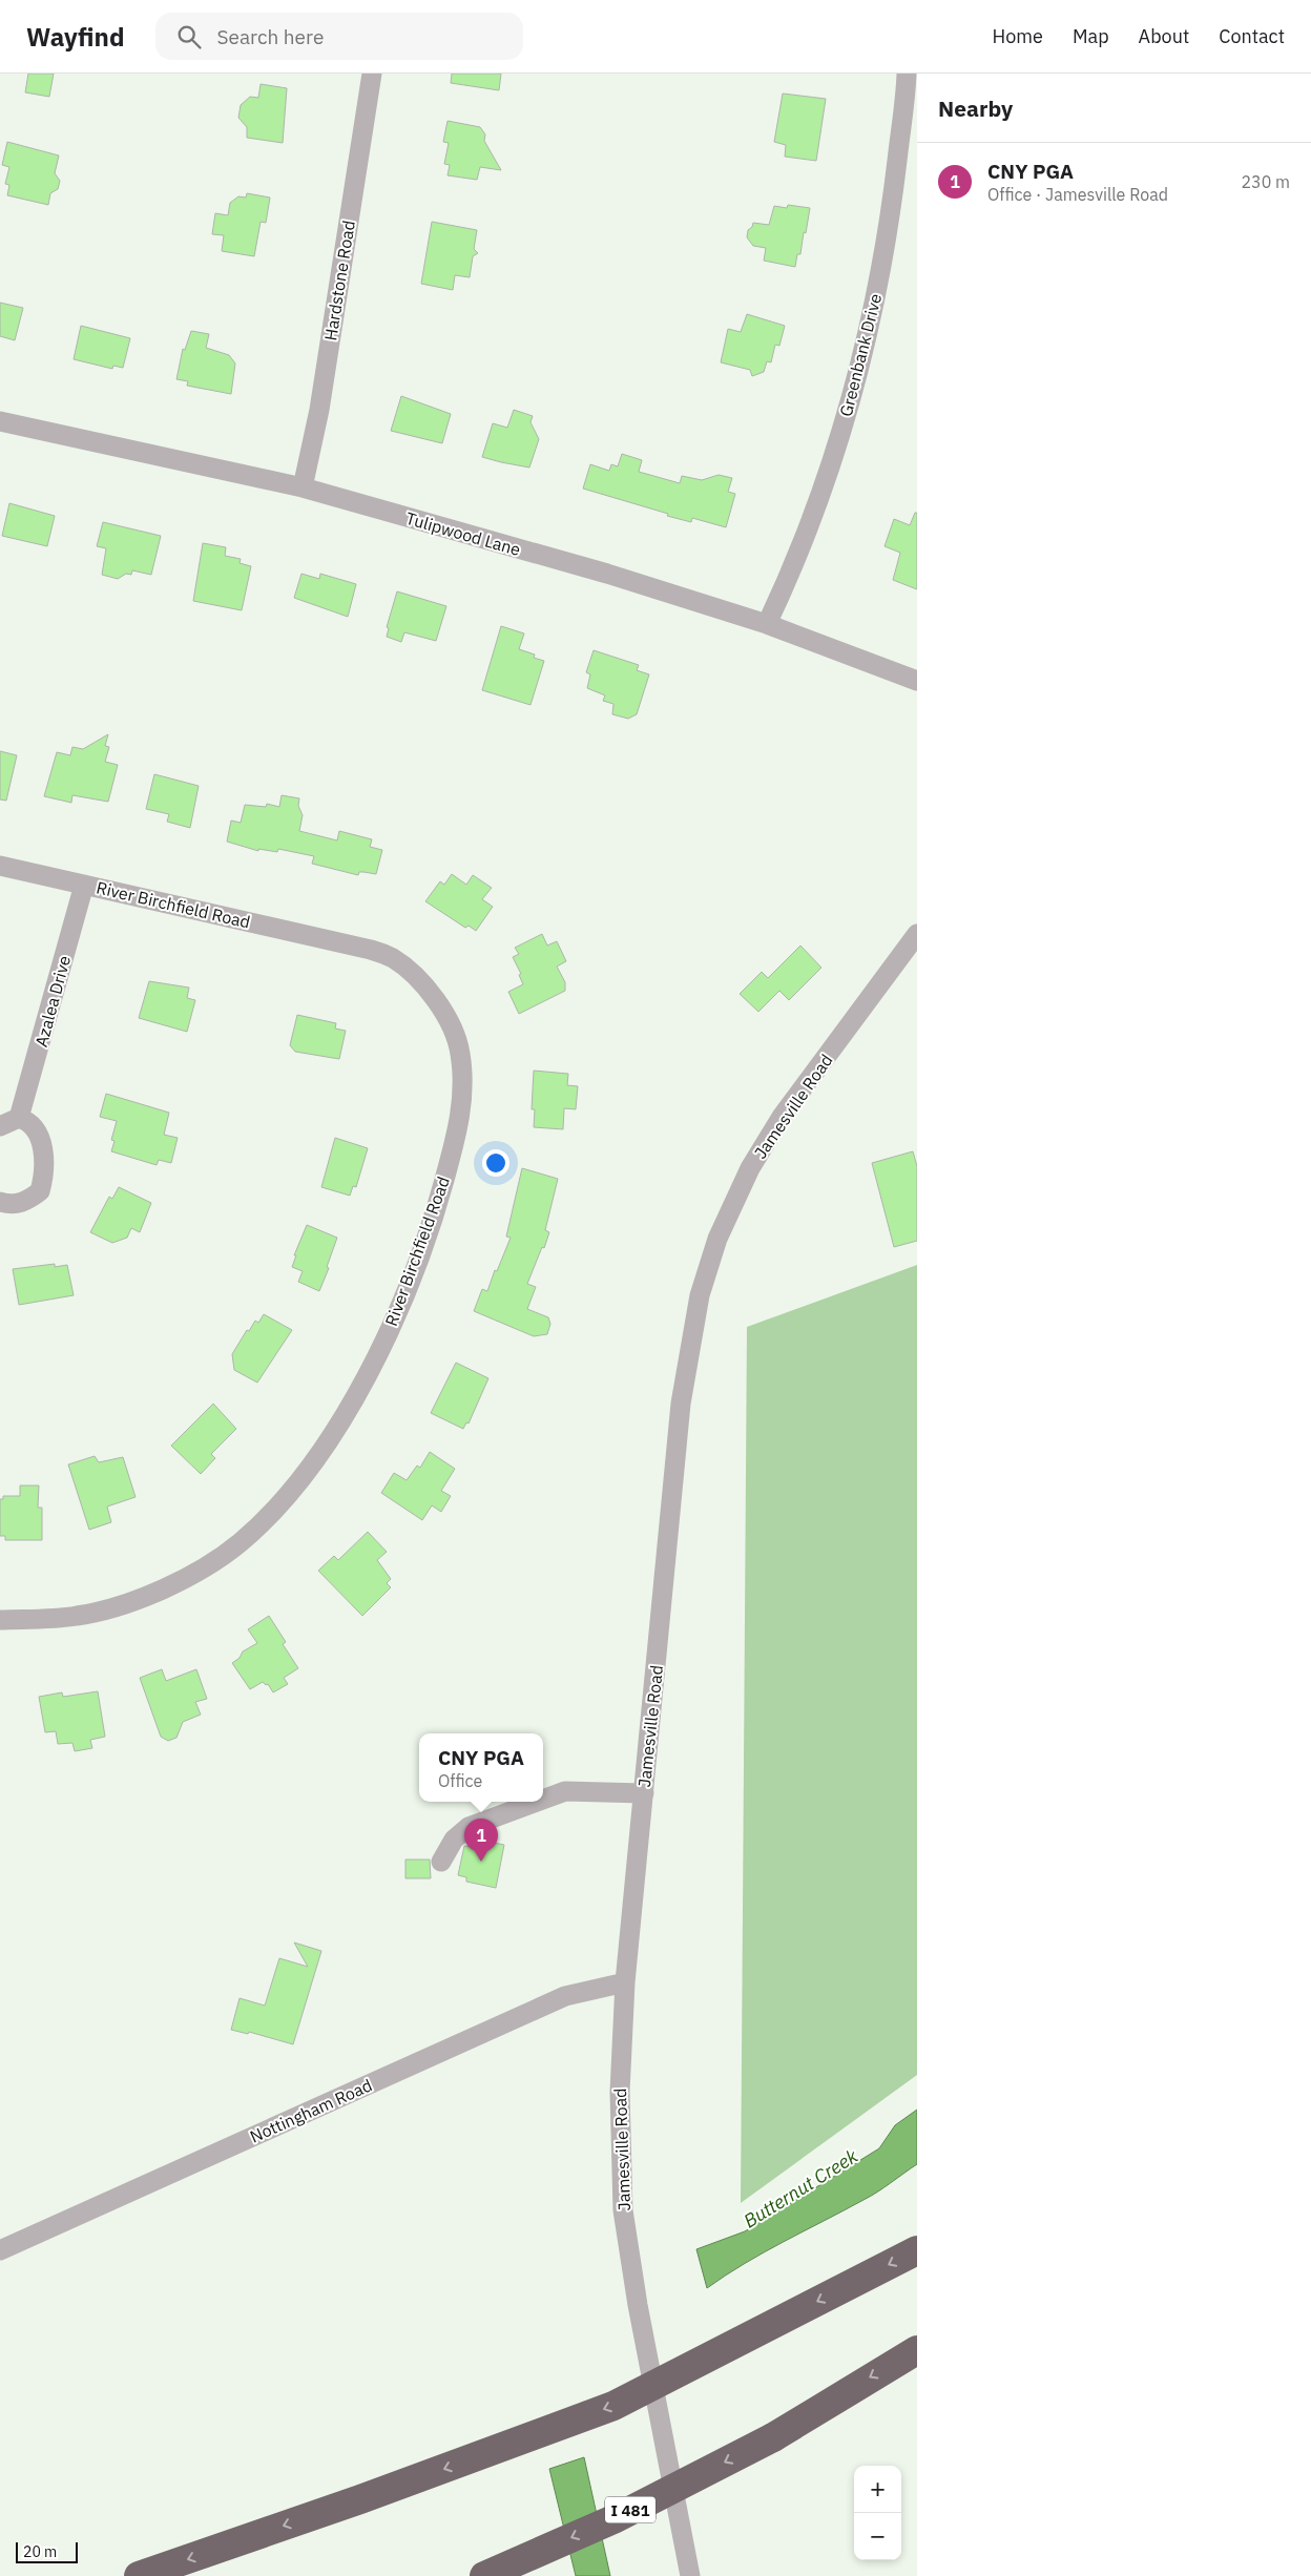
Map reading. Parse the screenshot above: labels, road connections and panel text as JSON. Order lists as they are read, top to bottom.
{
  "streets": {
    "highway": ["I 481"],
    "street": [
      "Hardstone Road",
      "Greenbank Drive",
      "Tulipwood Lane",
      "River Birchfield Road",
      "Azalea Drive",
      "Jamesville Road",
      "Nottingham Road"
    ]
  },
  "crossings": [
    ["Hardstone Road", "Tulipwood Lane"],
    ["Greenbank Drive", "Tulipwood Lane"],
    ["River Birchfield Road", "Azalea Drive"],
    ["Jamesville Road", "Nottingham Road"]
  ],
  "water": ["Butternut Creek"],
  "scale_bar": "20 m",
  "page": {
    "header": "Wayfind",
    "search": "Search here",
    "nav": [
      "Home",
      "Map",
      "About",
      "Contact"
    ],
    "heading": "Nearby",
    "list": [
      {
        "mark": "1",
        "name": "CNY PGA",
        "note": "Office · Jamesville Road",
        "value": "230 m"
      }
    ],
    "popup": ["CNY PGA", "Office"],
    "pins": "1",
    "map_buttons": ["+", "−"],
    "scale": "20 m"
  }
}
